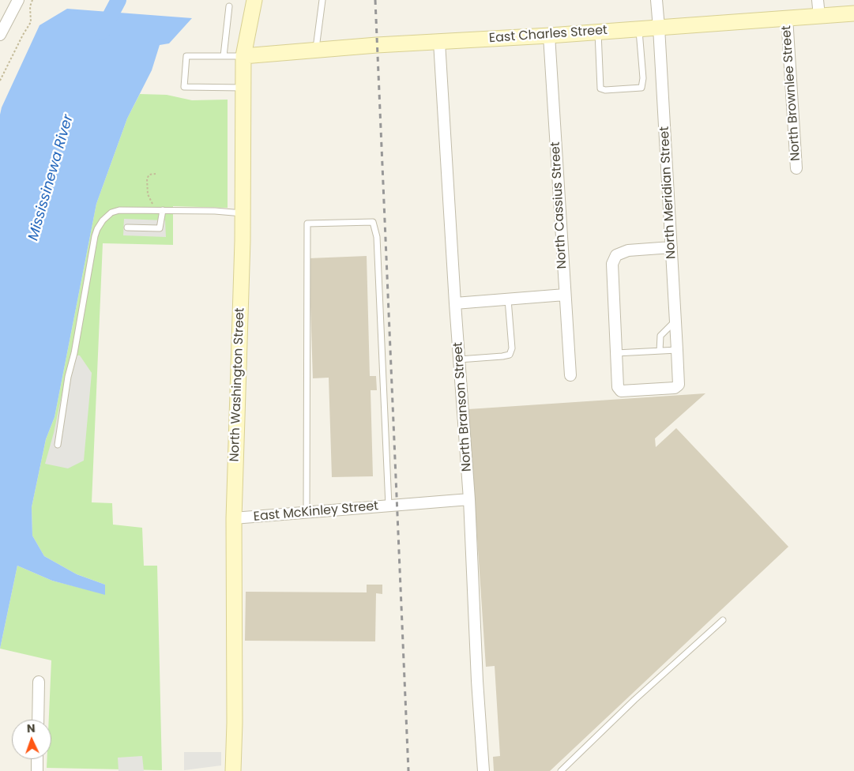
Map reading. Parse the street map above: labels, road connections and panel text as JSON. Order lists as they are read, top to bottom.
{
  "streets": {
    "street": [
      "East Charles Street",
      "North Brownlee Street",
      "North Meridian Street",
      "North Cassius Street",
      "North Washington Street",
      "North Branson Street",
      "East McKinley Street"
    ]
  },
  "crossings": [
    ["East Charles Street", "North Brownlee Street"],
    ["East Charles Street", "North Meridian Street"],
    ["East Charles Street", "North Cassius Street"],
    ["East Charles Street", "North Washington Street"],
    ["East Charles Street", "North Branson Street"],
    ["North Washington Street", "East McKinley Street"],
    ["North Branson Street", "East McKinley Street"]
  ],
  "water": ["Mississinewa River"],
  "north": "top"
}
